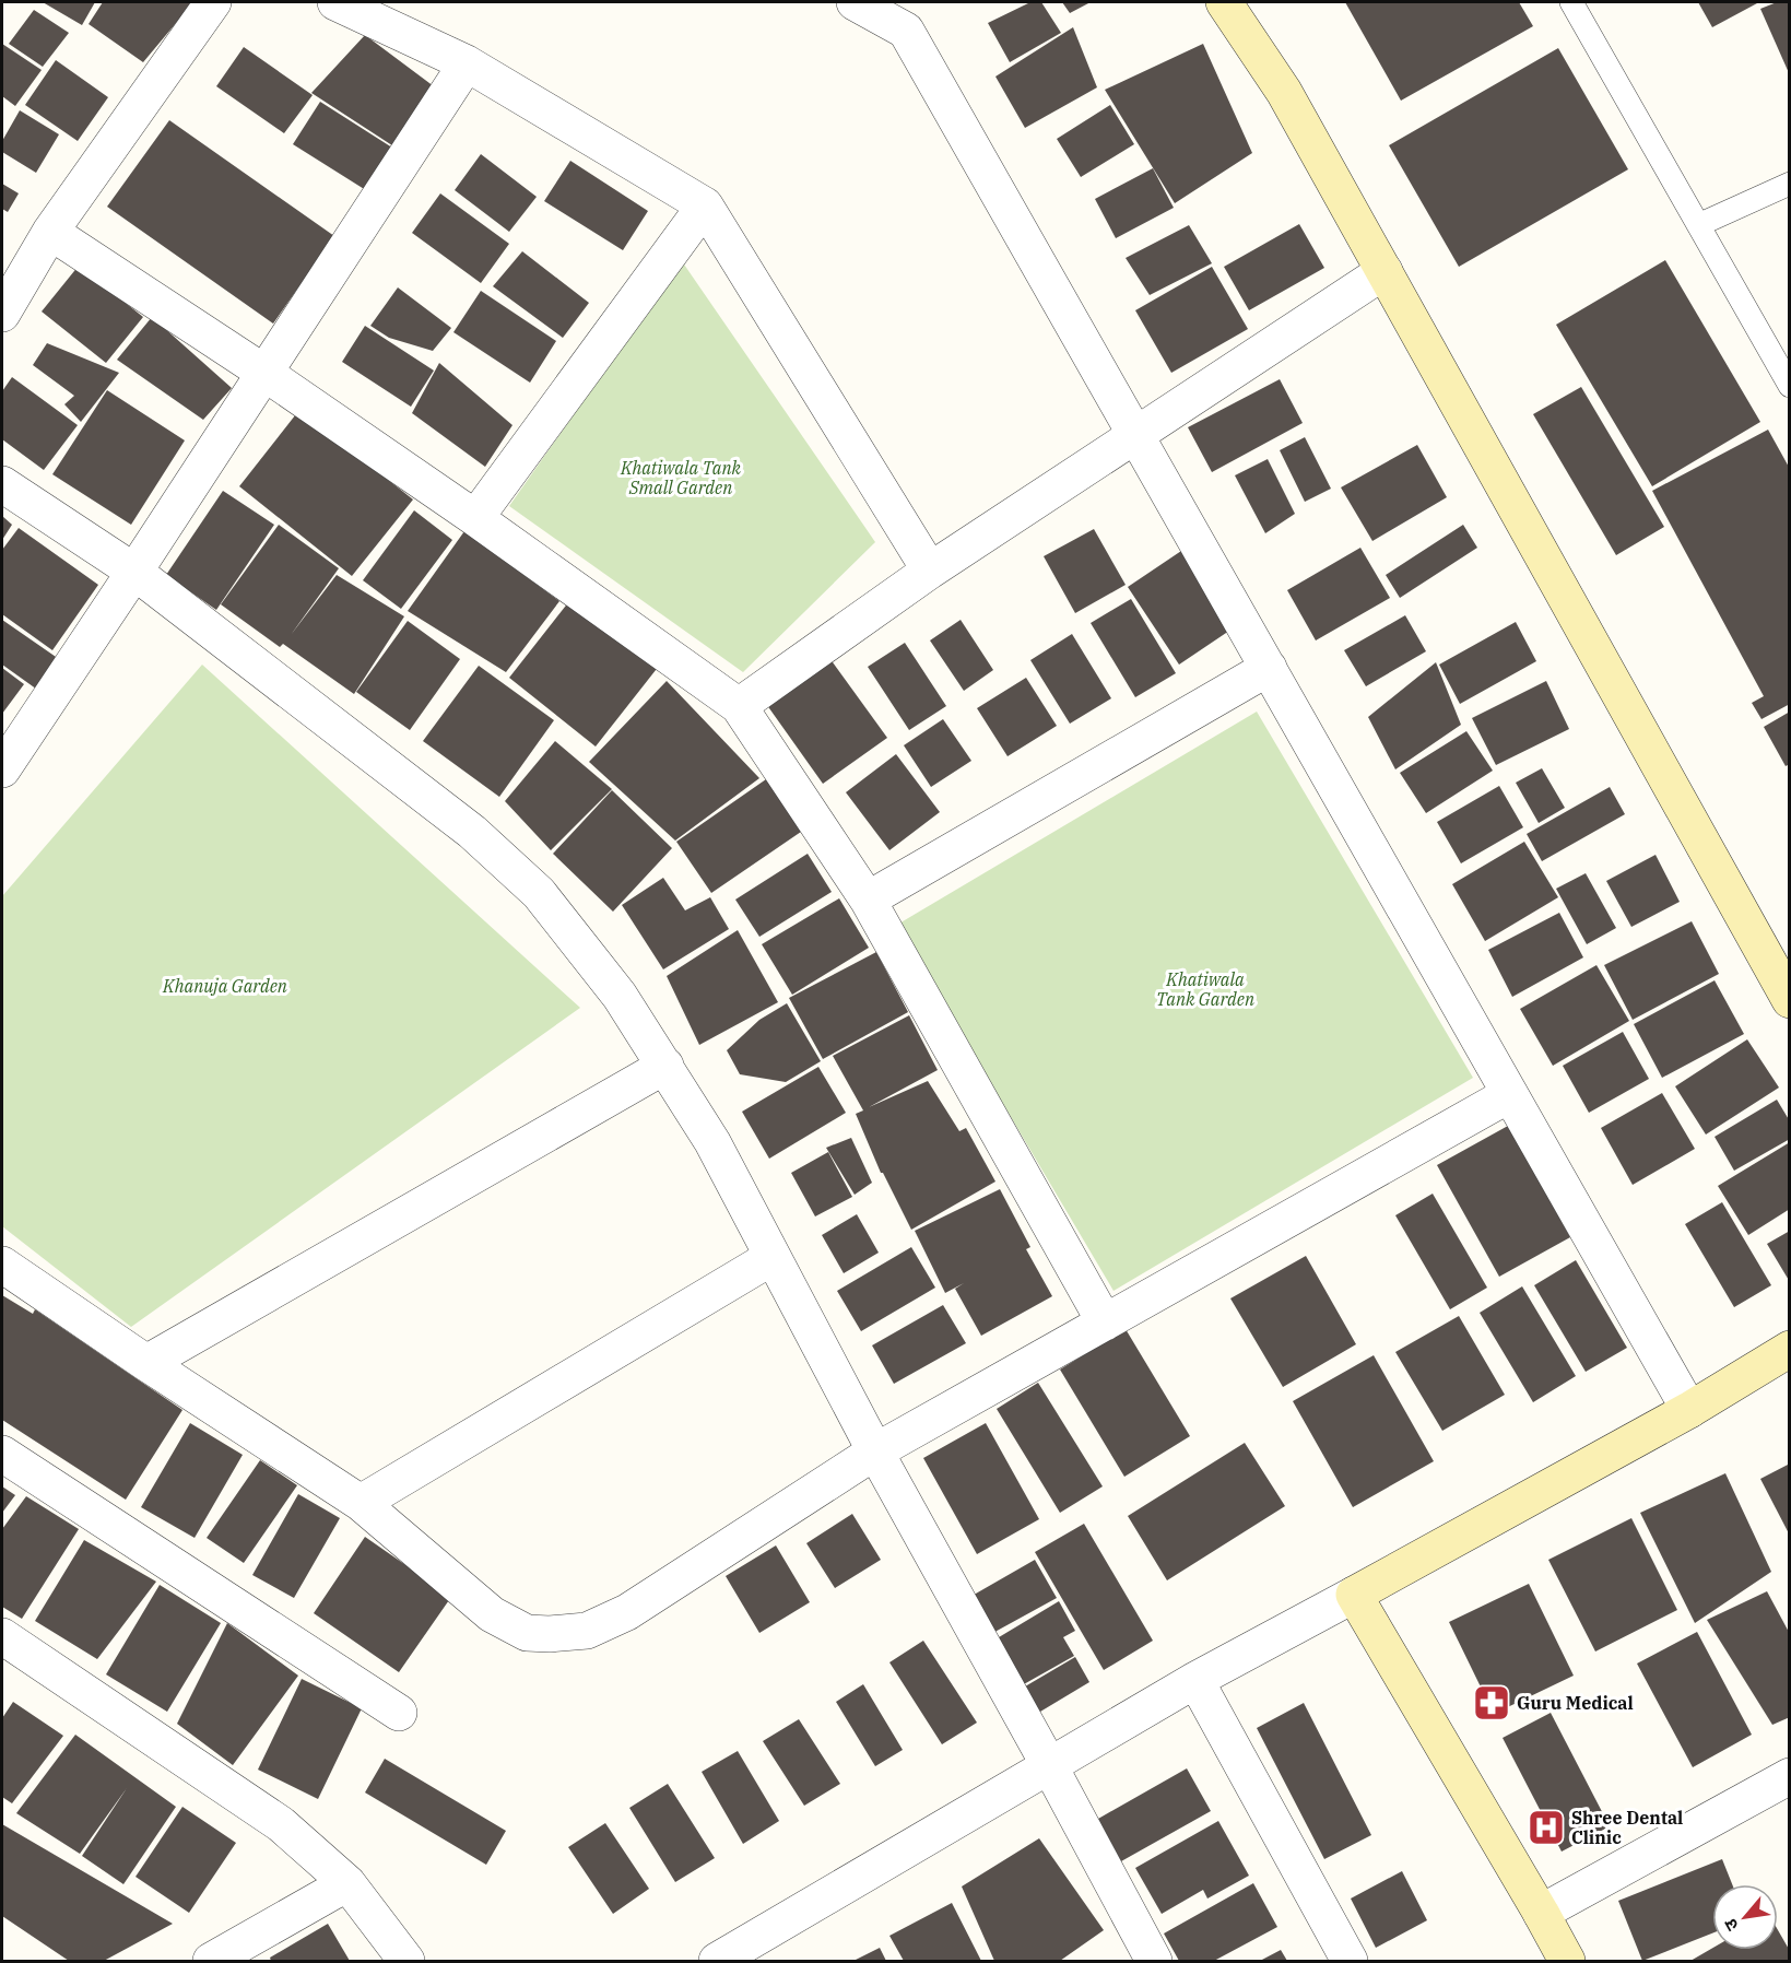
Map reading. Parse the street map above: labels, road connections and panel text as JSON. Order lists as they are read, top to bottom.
{
  "parks": ["Khatiwala Tank Small Garden", "Khatiwala Tank Garden", "Khanuja Garden"],
  "places": {
    "pharmacy": ["Guru Medical"],
    "hospital": ["Shree Dental Clinic"]
  },
  "north": "bottom left"
}
